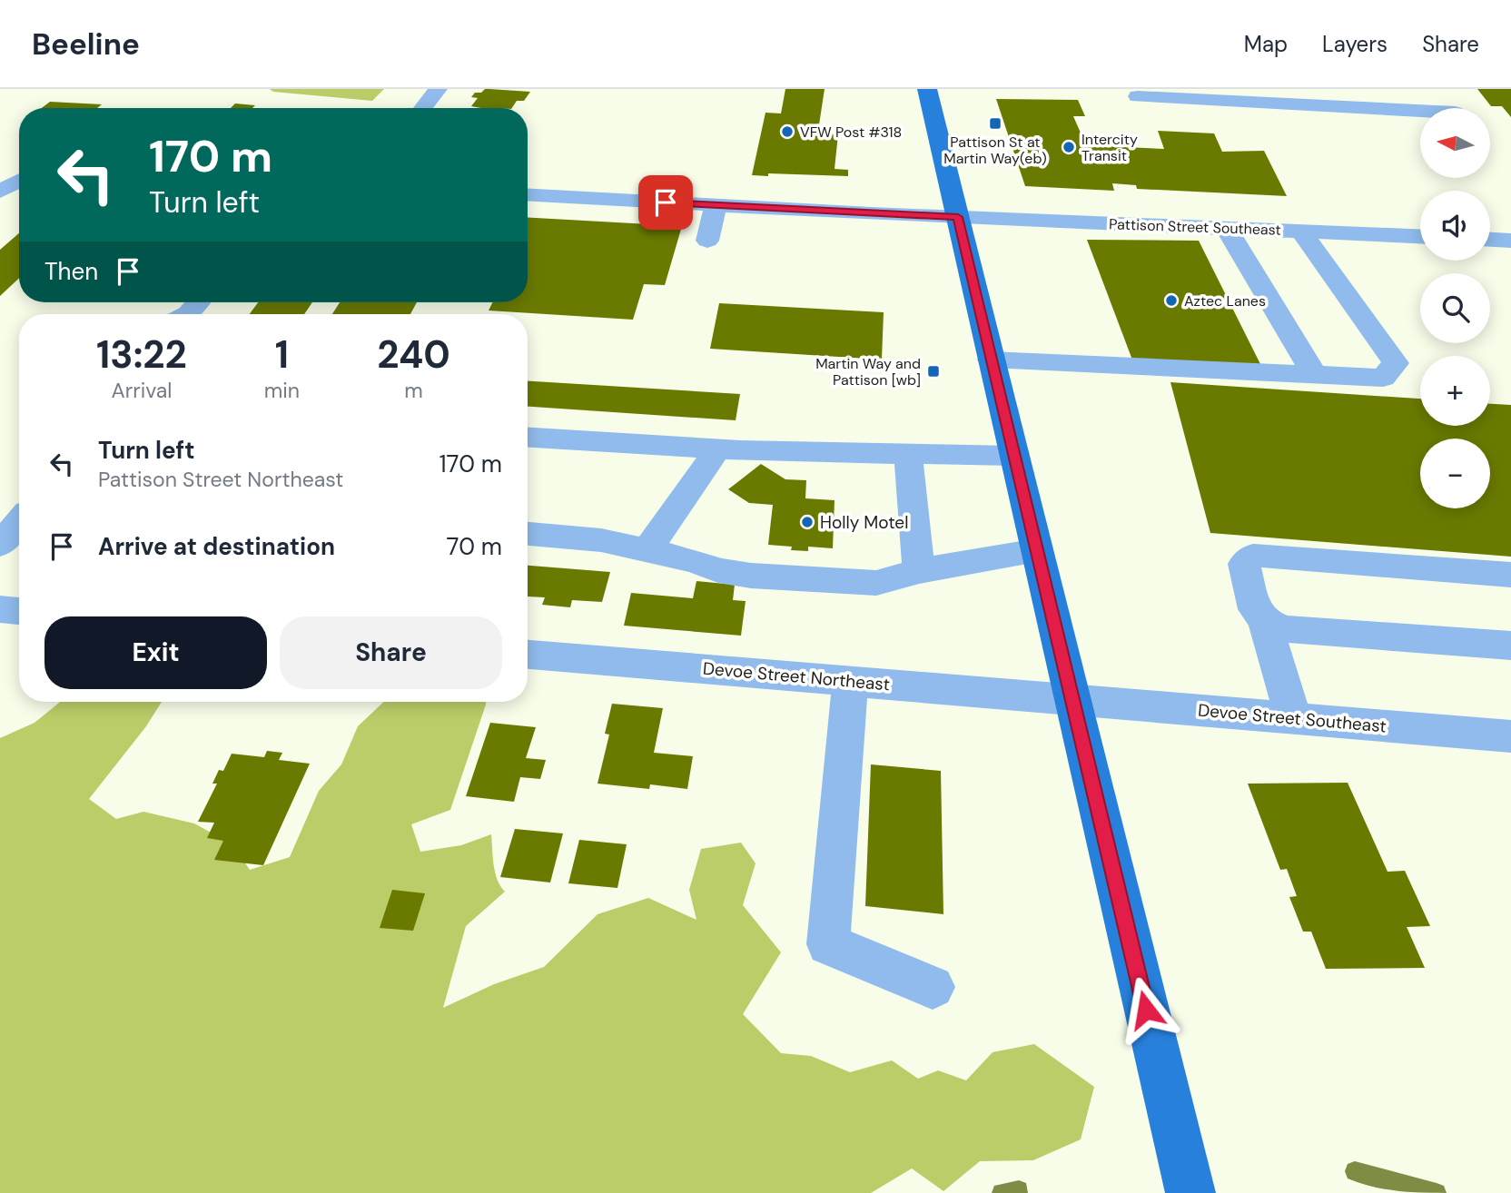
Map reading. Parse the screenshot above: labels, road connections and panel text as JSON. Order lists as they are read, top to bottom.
{
  "streets": {
    "street": ["Pattison Street Southeast", "Devoe Street Northeast", "Devoe Street Southeast"]
  },
  "crossings": [
    ["Devoe Street Northeast", "Devoe Street Southeast"]
  ],
  "places": {
    "transit": ["Pattison St at Martin Way(eb)", "Martin Way and Pattison [wb]"],
    "other": [
      "VFW Post #318",
      "Intercity Transit",
      "Aztec Lanes",
      "Holly Motel"
    ]
  },
  "north": "left",
  "page": {
    "header": "Beeline",
    "nav": ["Map", "Layers", "Share"],
    "map_buttons": ["+", "−"],
    "turn": ["170 m", "Turn left"],
    "then": "Then",
    "eta": [
      "13:22",
      "Arrival",
      "1",
      "min",
      "240",
      "m"
    ],
    "list": [
      {
        "name": "Turn left",
        "note": "Pattison Street Northeast",
        "value": "170 m"
      },
      {
        "name": "Arrive at destination",
        "value": "70 m"
      }
    ],
    "buttons": ["Exit", "Share"]
  }
}
